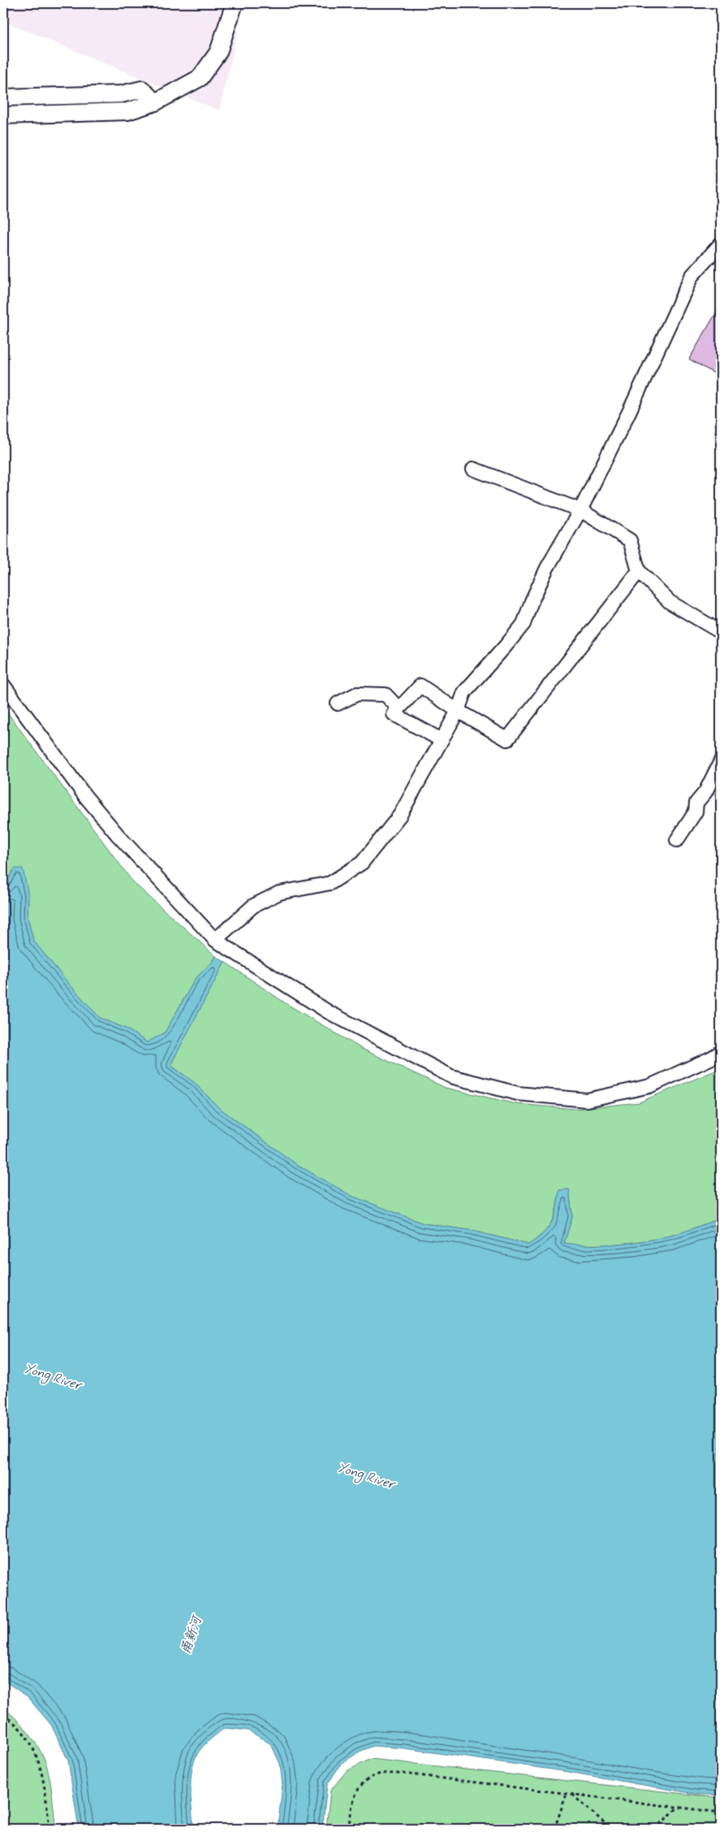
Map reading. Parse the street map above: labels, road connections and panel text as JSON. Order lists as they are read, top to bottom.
{
  "water": ["Yong River", "甬新河"]
}
